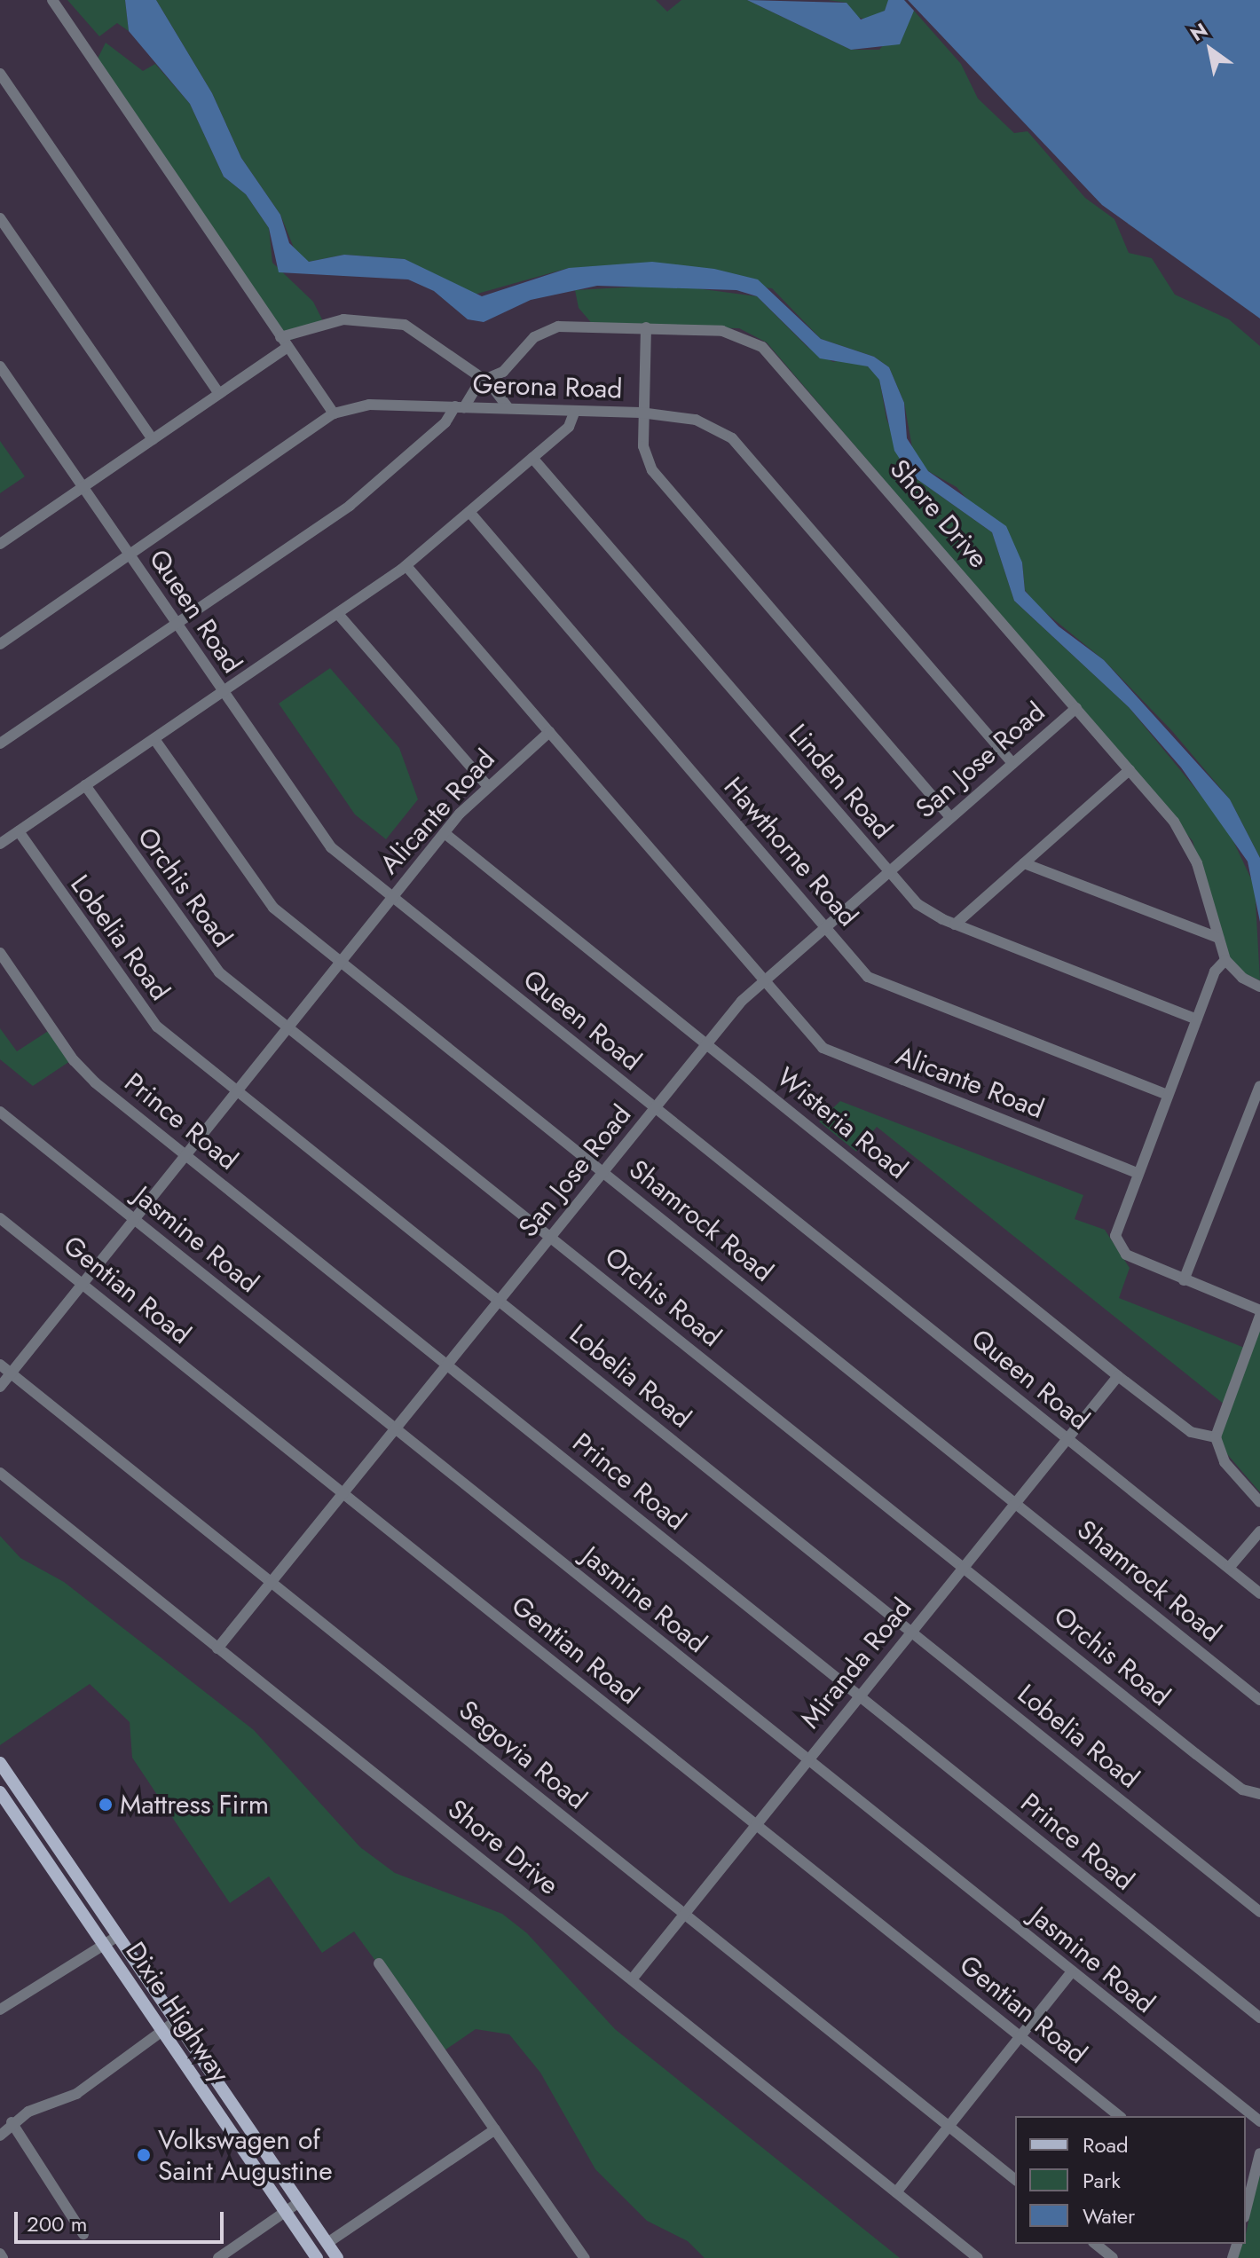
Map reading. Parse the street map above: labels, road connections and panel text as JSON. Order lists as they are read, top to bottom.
{
  "streets": {
    "main road": ["Dixie Highway"],
    "street": [
      "Gerona Road",
      "Shore Drive",
      "Queen Road",
      "San Jose Road",
      "Linden Road",
      "Alicante Road",
      "Hawthorne Road",
      "Orchis Road",
      "Lobelia Road",
      "Prince Road",
      "Wisteria Road",
      "Shamrock Road",
      "Jasmine Road",
      "Gentian Road",
      "Miranda Road",
      "Segovia Road"
    ]
  },
  "crossings": [
    ["Gerona Road", "Shore Drive"],
    ["Gerona Road", "Queen Road"],
    ["Gerona Road", "San Jose Road"],
    ["Shore Drive", "San Jose Road"],
    ["Shore Drive", "Miranda Road"],
    ["Queen Road", "San Jose Road"],
    ["Queen Road", "Alicante Road"],
    ["Queen Road", "Miranda Road"],
    ["San Jose Road", "Linden Road"],
    ["San Jose Road", "Alicante Road"],
    ["San Jose Road", "Hawthorne Road"],
    ["San Jose Road", "Orchis Road"],
    ["San Jose Road", "Lobelia Road"],
    ["San Jose Road", "Prince Road"],
    ["San Jose Road", "Wisteria Road"],
    ["San Jose Road", "Shamrock Road"],
    ["San Jose Road", "Jasmine Road"],
    ["San Jose Road", "Gentian Road"],
    ["San Jose Road", "Segovia Road"],
    ["Alicante Road", "Orchis Road"],
    ["Alicante Road", "Lobelia Road"],
    ["Alicante Road", "Prince Road"],
    ["Alicante Road", "Wisteria Road"],
    ["Alicante Road", "Shamrock Road"],
    ["Alicante Road", "Jasmine Road"],
    ["Alicante Road", "Gentian Road"],
    ["Alicante Road", "Segovia Road"],
    ["Orchis Road", "Miranda Road"],
    ["Lobelia Road", "Miranda Road"],
    ["Prince Road", "Miranda Road"],
    ["Wisteria Road", "Miranda Road"],
    ["Shamrock Road", "Miranda Road"],
    ["Jasmine Road", "Miranda Road"],
    ["Gentian Road", "Miranda Road"],
    ["Miranda Road", "Segovia Road"]
  ],
  "places": ["Mattress Firm", "Volkswagen of Saint Augustine"],
  "legend": ["Road", "Park", "Water"],
  "scale_bar": "200 m",
  "north": "top left"
}
